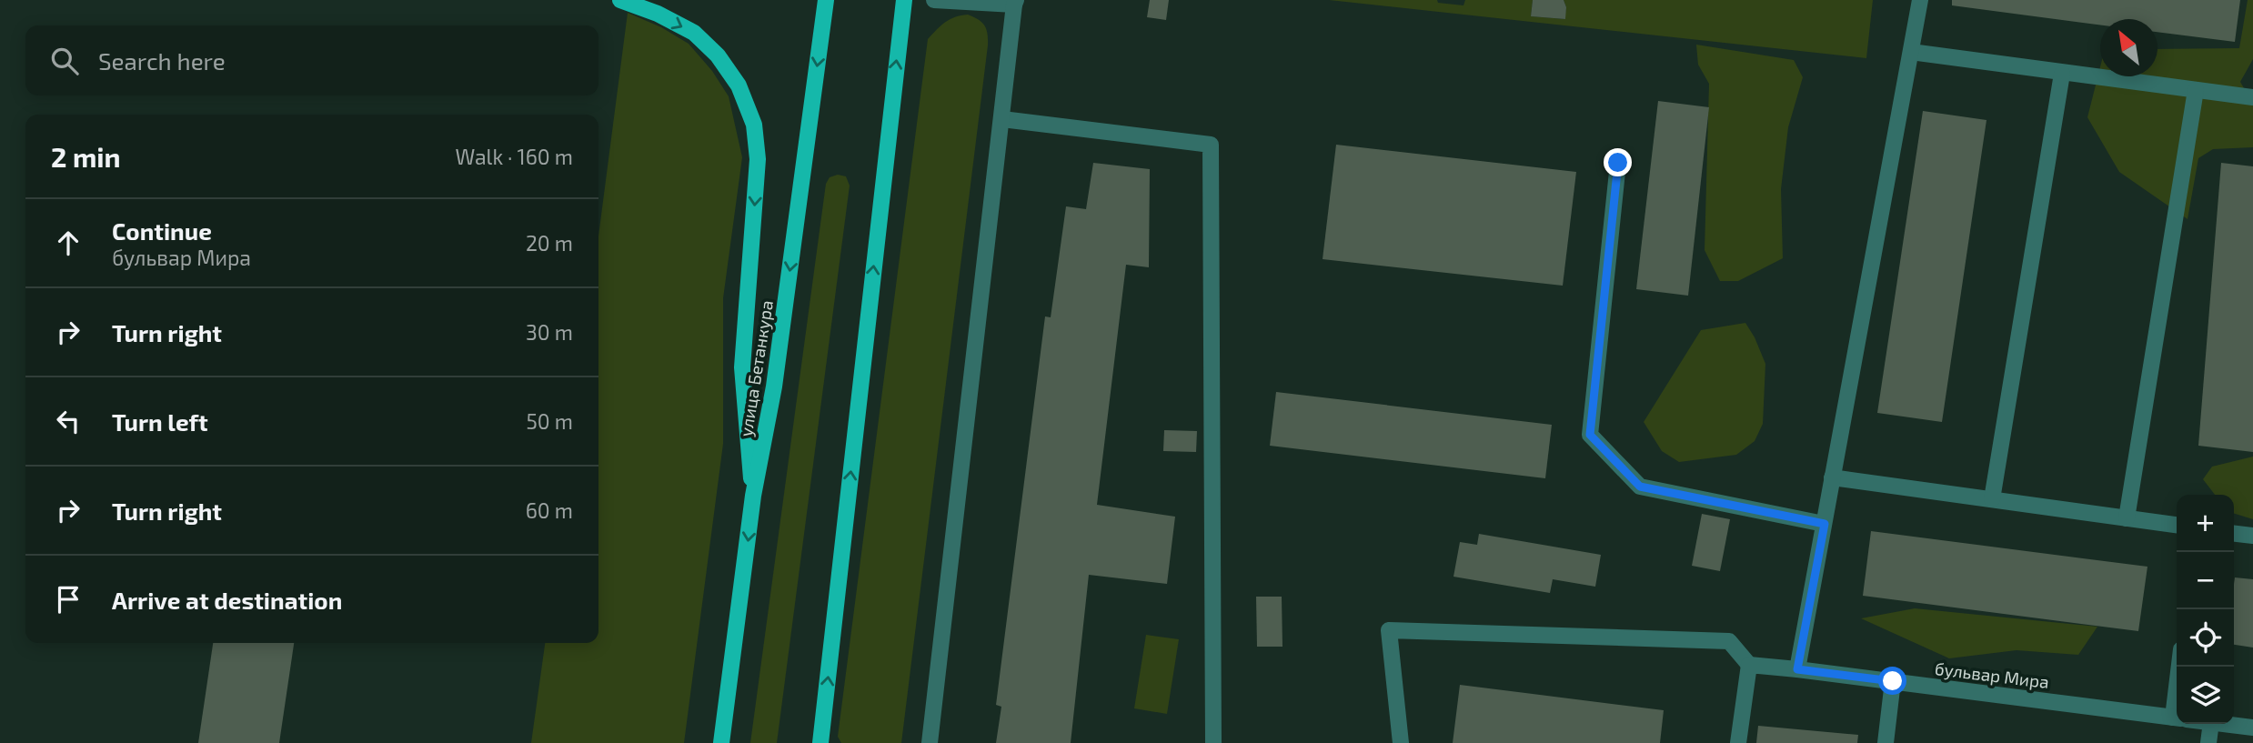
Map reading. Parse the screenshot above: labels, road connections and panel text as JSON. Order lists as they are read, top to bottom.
{
  "streets": {
    "main road": ["улица Бетанкура"],
    "street": ["бульвар Мира"]
  },
  "north": "top left",
  "page": {
    "search": "Search here",
    "heading": ["2 min", "Walk · 160 m"],
    "list": [
      ["Continue", "бульвар Мира", "20 m"],
      ["Turn right", "30 m"],
      ["Turn left", "50 m"],
      ["Turn right", "60 m"],
      "Arrive at destination"
    ],
    "map_buttons": ["+", "−"]
  }
}
